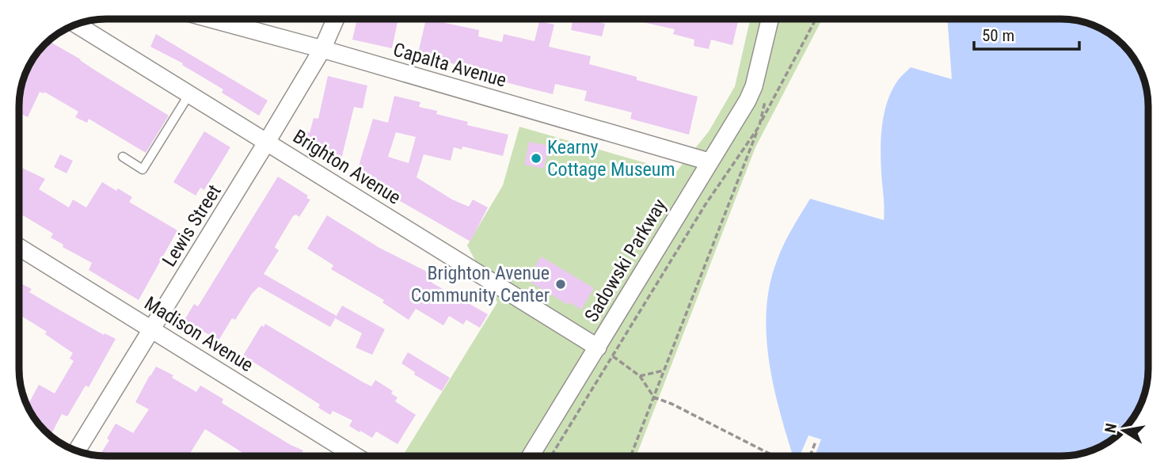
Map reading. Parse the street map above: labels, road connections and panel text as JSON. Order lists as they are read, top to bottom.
{
  "streets": {
    "street": [
      "Capalta Avenue",
      "Brighton Avenue",
      "Lewis Street",
      "Sadowski Parkway",
      "Madison Avenue"
    ]
  },
  "crossings": [
    ["Capalta Avenue", "Lewis Street"],
    ["Capalta Avenue", "Sadowski Parkway"],
    ["Brighton Avenue", "Lewis Street"],
    ["Brighton Avenue", "Sadowski Parkway"],
    ["Lewis Street", "Madison Avenue"]
  ],
  "places": ["Kearny Cottage Museum", "Brighton Avenue Community Center"],
  "scale_bar": "50 m",
  "north": "left"
}
